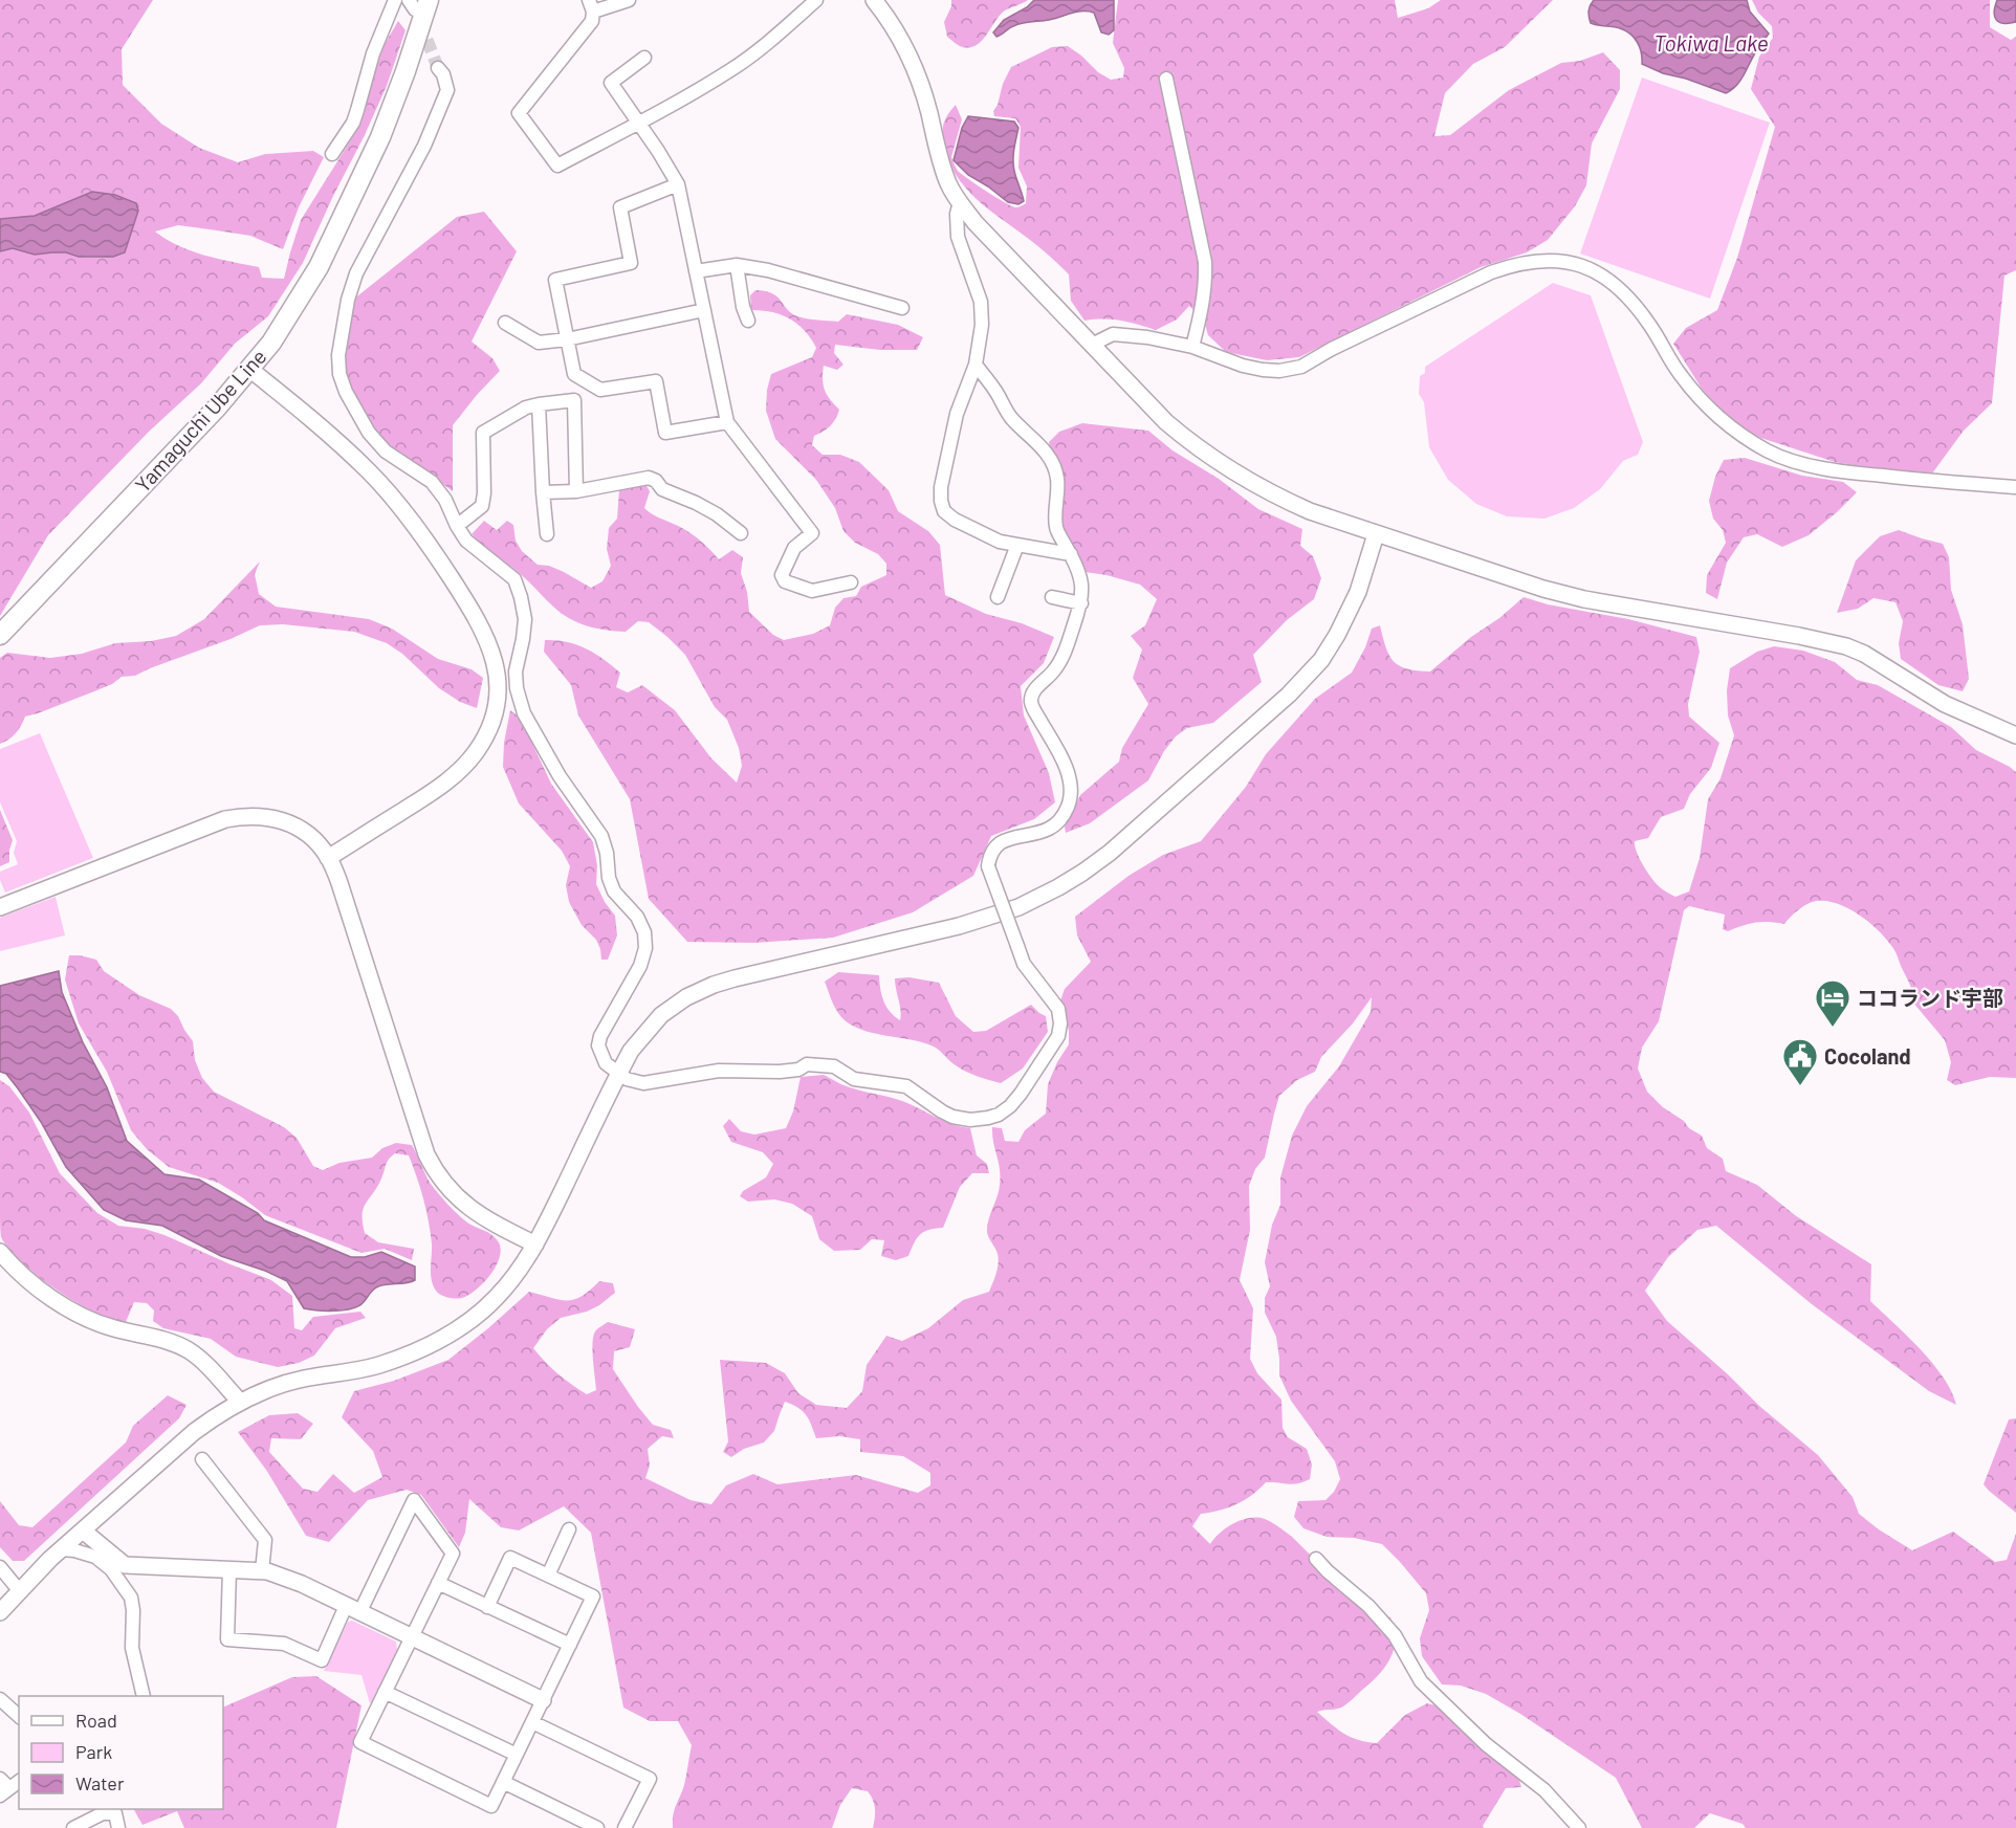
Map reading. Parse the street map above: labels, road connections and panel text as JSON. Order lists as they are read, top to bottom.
{
  "streets": {
    "main road": ["Yamaguchi Ube Line"]
  },
  "water": ["Tokiwa Lake"],
  "places": {
    "hotel": ["ココランド宇部"],
    "public building": ["Cocoland"]
  },
  "legend": ["Road", "Park", "Water"]
}
